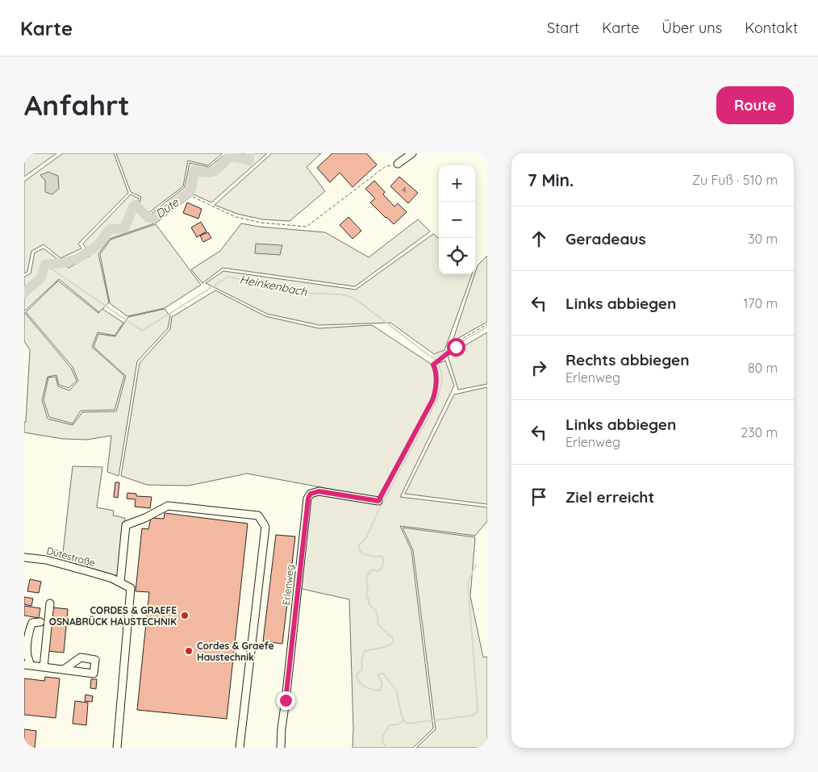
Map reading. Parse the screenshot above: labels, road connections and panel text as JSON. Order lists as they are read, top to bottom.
{
  "streets": {
    "street": ["Dütestraße", "Erlenweg"]
  },
  "water": ["Düte", "Heinkenbach"],
  "places": ["CORDES & GRAEFE OSNABRÜCK HAUSTECHNIK", "Cordes & Graefe Haustechnik"],
  "house_numbers": ["4"],
  "page": {
    "header": "Karte",
    "nav": [
      "Start",
      "Karte",
      "Über uns",
      "Kontakt"
    ],
    "buttons": "Route",
    "title": "Anfahrt",
    "heading": ["7 Min.", "Zu Fuß · 510 m"],
    "map_buttons": ["+", "−"],
    "list": [
      ["Geradeaus", "30 m"],
      ["Links abbiegen", "170 m"],
      ["Rechts abbiegen", "Erlenweg", "80 m"],
      ["Links abbiegen", "Erlenweg", "230 m"],
      "Ziel erreicht"
    ]
  }
}
